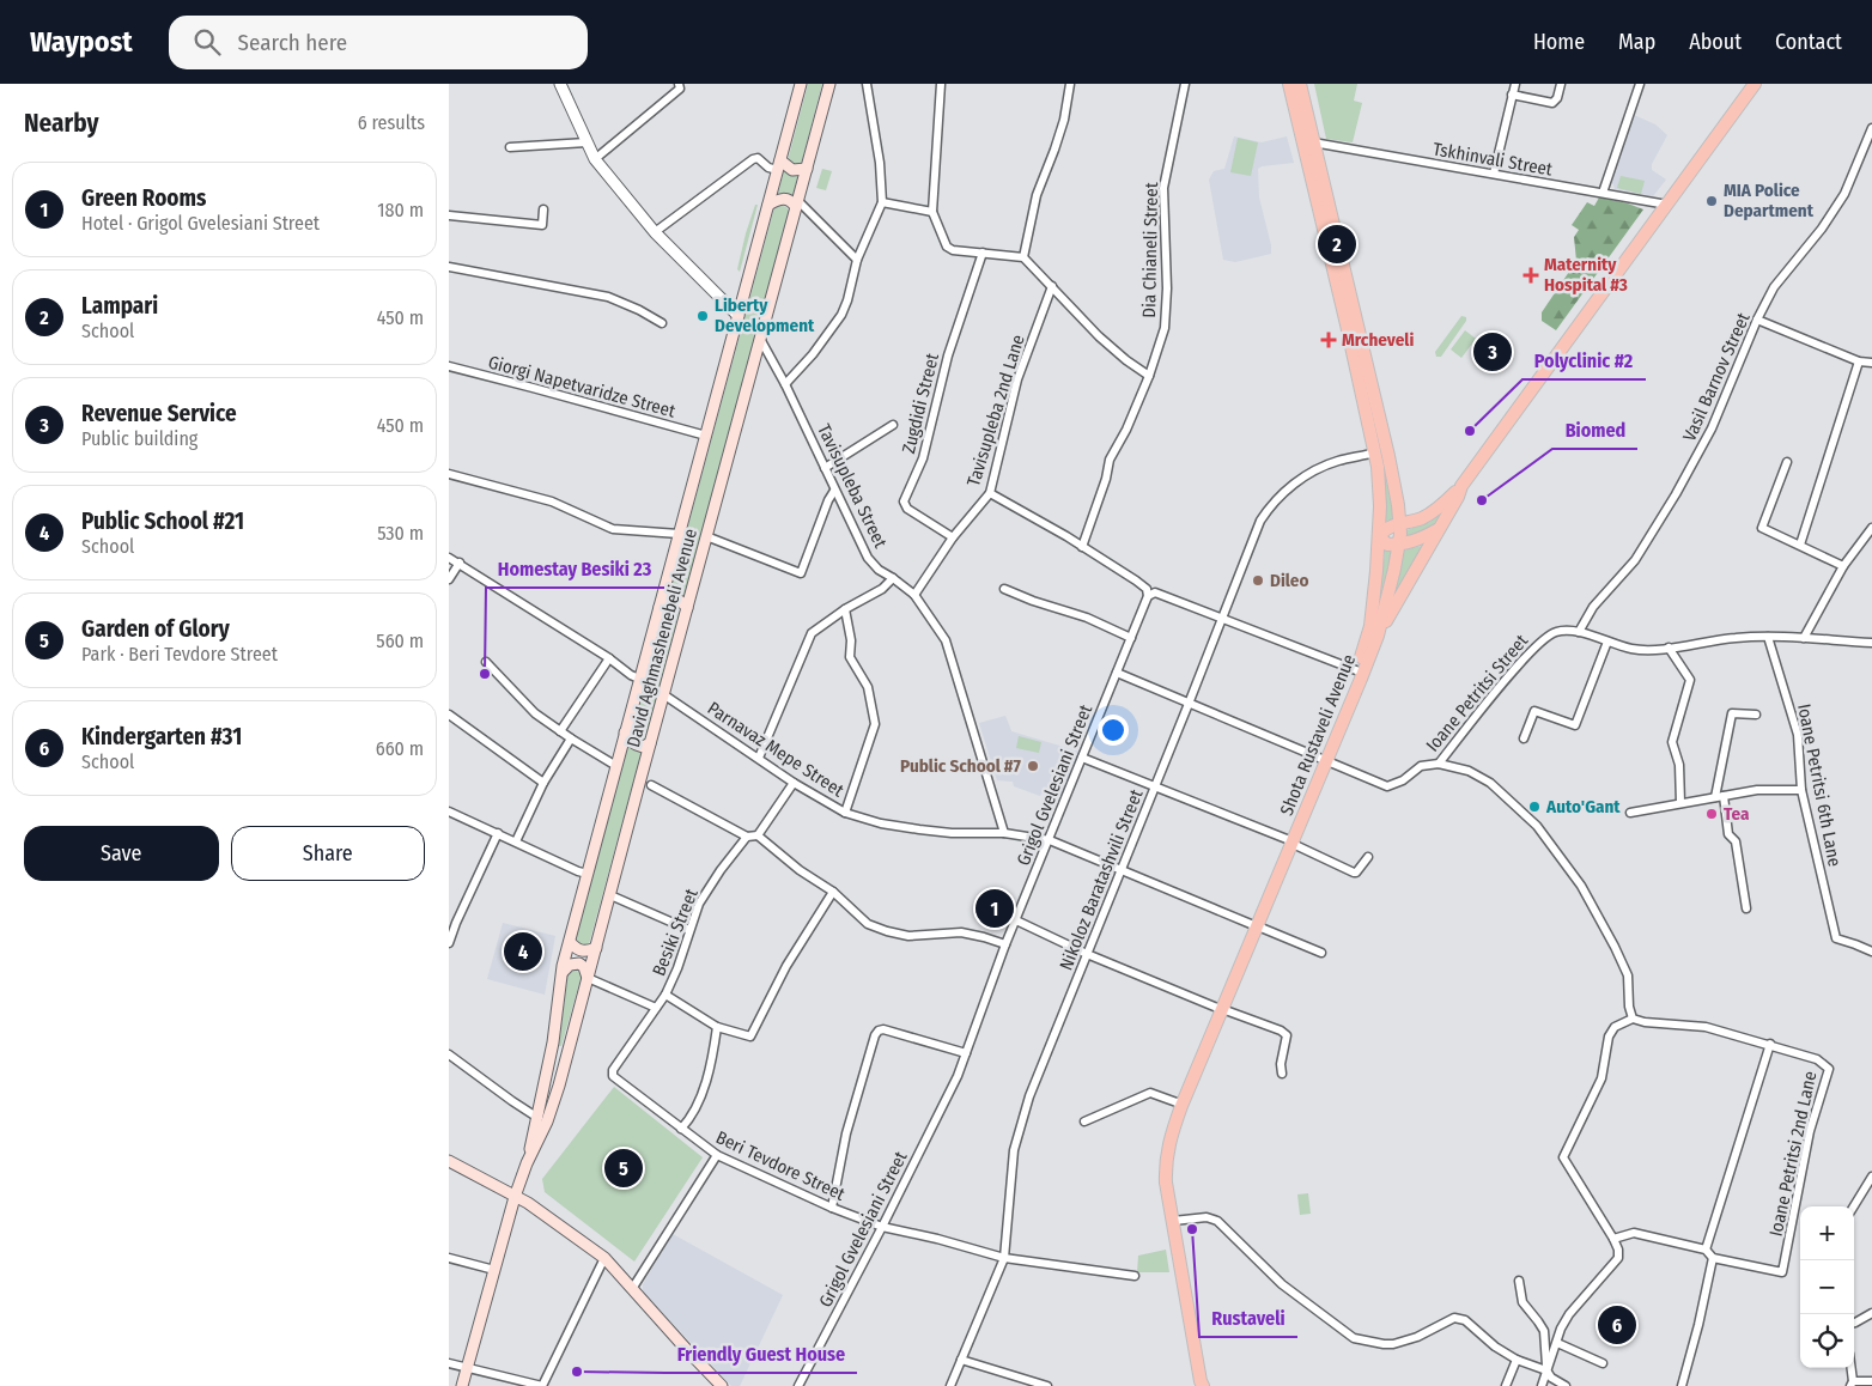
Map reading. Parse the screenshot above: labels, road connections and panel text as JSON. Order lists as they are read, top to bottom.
{
  "streets": {
    "main road": ["David Aghmashenebeli Avenue", "Shota Rustaveli Avenue"],
    "street": [
      "Tskhinvali Street",
      "Dia Chianeli Street",
      "Vasil Barnov Street",
      "Giorgi Napetvaridze Street",
      "Zugdidi Street",
      "Tavisupleba 2nd Lane",
      "Tavisupleba Street",
      "Ioane Petritsi Street",
      "Parnavaz Mepe Street",
      "Grigol Gvelesiani Street",
      "Ioane Petritsi 6th Lane",
      "Nikoloz Baratashvili Street",
      "Besiki Street",
      "Ioane Petritsi 2nd Lane",
      "Beri Tevdore Street"
    ]
  },
  "crossings": [
    ["Tskhinvali Street", "Shota Rustaveli Avenue"],
    ["Vasil Barnov Street", "Ioane Petritsi Street"],
    ["Giorgi Napetvaridze Street", "David Aghmashenebeli Avenue"],
    ["Zugdidi Street", "Tavisupleba 2nd Lane"],
    ["Tavisupleba 2nd Lane", "Tavisupleba Street"],
    ["Tavisupleba Street", "David Aghmashenebeli Avenue"],
    ["Tavisupleba Street", "Parnavaz Mepe Street"],
    ["David Aghmashenebeli Avenue", "Parnavaz Mepe Street"],
    ["Ioane Petritsi Street", "Shota Rustaveli Avenue"],
    ["Ioane Petritsi Street", "Ioane Petritsi 6th Lane"],
    ["Shota Rustaveli Avenue", "Parnavaz Mepe Street"],
    ["Shota Rustaveli Avenue", "Nikoloz Baratashvili Street"],
    ["Parnavaz Mepe Street", "Grigol Gvelesiani Street"],
    ["Parnavaz Mepe Street", "Nikoloz Baratashvili Street"],
    ["Grigol Gvelesiani Street", "Beri Tevdore Street"],
    ["Nikoloz Baratashvili Street", "Beri Tevdore Street"],
    ["Besiki Street", "Beri Tevdore Street"]
  ],
  "places": {
    "other": [
      "MIA Police Department",
      "Liberty Development",
      "Polyclinic #2",
      "Biomed",
      "Dileo",
      "Homestay Besiki 23",
      "Public School #7",
      "Auto'Gant",
      "Tea",
      "Rustaveli",
      "Friendly Guest House"
    ],
    "health": ["Maternity Hospital #3", "Mrcheveli"]
  },
  "page": {
    "header": "Waypost",
    "search": "Search here",
    "nav": [
      "Home",
      "Map",
      "About",
      "Contact"
    ],
    "heading": ["Nearby", "6 results"],
    "list": [
      {
        "mark": "1",
        "name": "Green Rooms",
        "note": "Hotel · Grigol Gvelesiani Street",
        "value": "180 m"
      },
      {
        "mark": "2",
        "name": "Lampari",
        "note": "School",
        "value": "450 m"
      },
      {
        "mark": "3",
        "name": "Revenue Service",
        "note": "Public building",
        "value": "450 m"
      },
      {
        "mark": "4",
        "name": "Public School #21",
        "note": "School",
        "value": "530 m"
      },
      {
        "mark": "5",
        "name": "Garden of Glory",
        "note": "Park · Beri Tevdore Street",
        "value": "560 m"
      },
      {
        "mark": "6",
        "name": "Kindergarten #31",
        "note": "School",
        "value": "660 m"
      }
    ],
    "pins": [
      "2",
      "3",
      "1",
      "4",
      "5",
      "6"
    ],
    "buttons": ["Save", "Share"],
    "map_buttons": ["+", "−"]
  }
}
